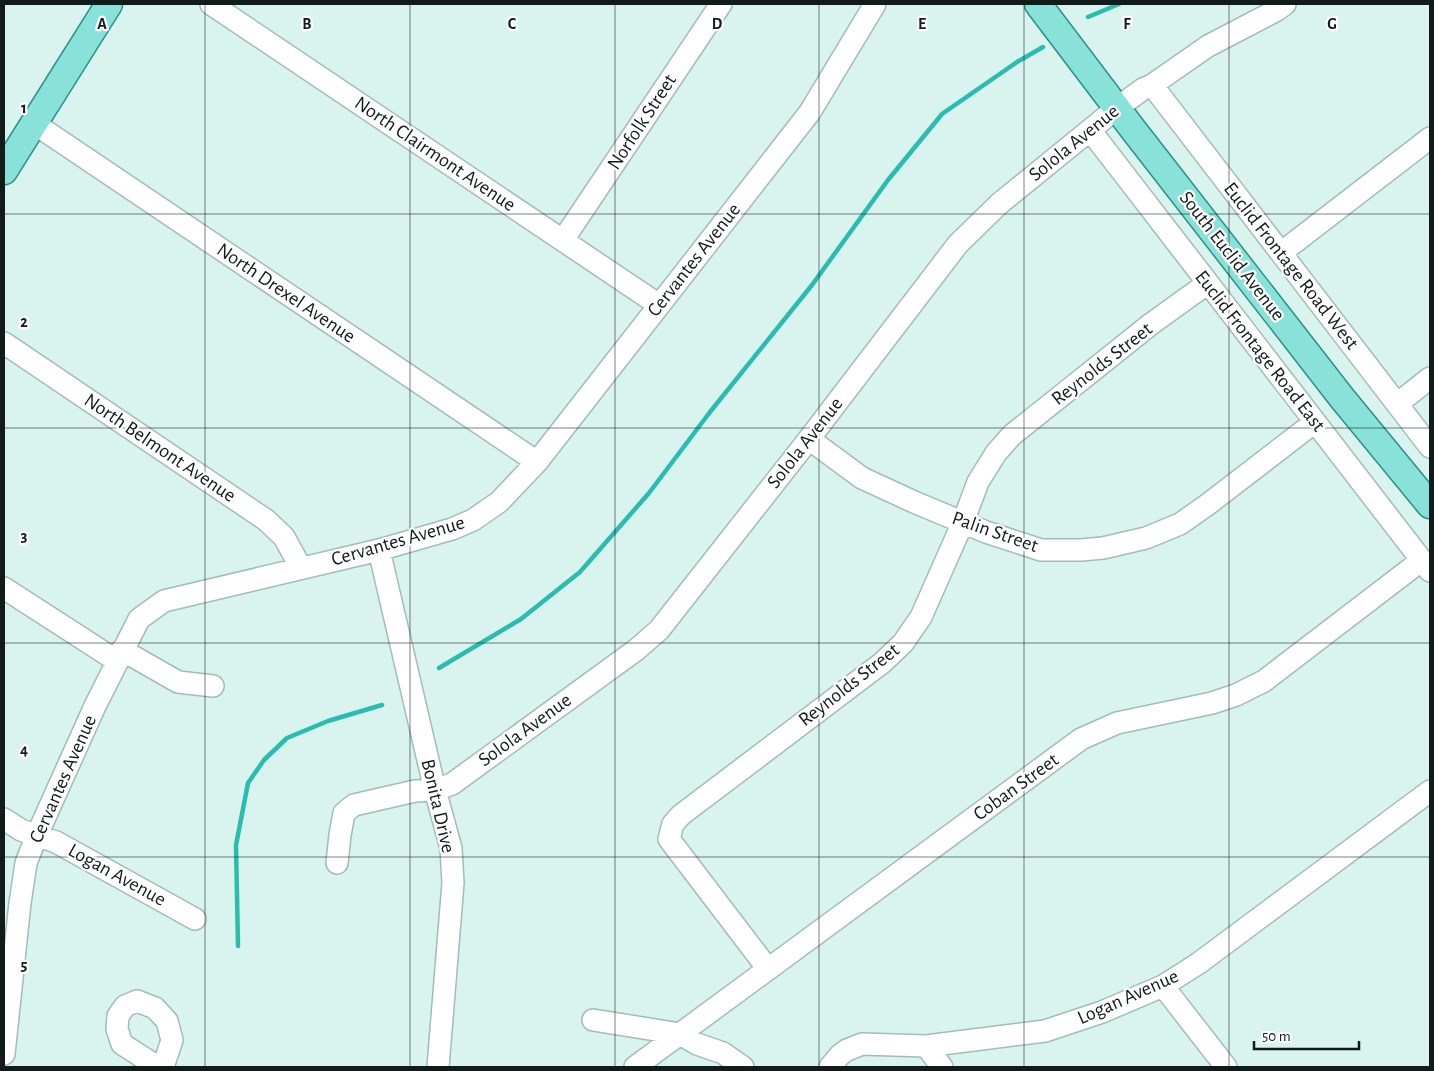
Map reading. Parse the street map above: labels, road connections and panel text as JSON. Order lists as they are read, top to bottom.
{
  "streets": {
    "main road": ["South Euclid Avenue"],
    "street": [
      "Norfolk Street",
      "Solola Avenue",
      "North Clairmont Avenue",
      "Cervantes Avenue",
      "Euclid Frontage Road West",
      "North Drexel Avenue",
      "Euclid Frontage Road East",
      "Reynolds Street",
      "North Belmont Avenue",
      "Palin Street",
      "Coban Street",
      "Bonita Drive",
      "Logan Avenue"
    ]
  },
  "crossings": [
    ["Norfolk Street", "North Clairmont Avenue"],
    ["Solola Avenue", "South Euclid Avenue"],
    ["Solola Avenue", "Euclid Frontage Road West"],
    ["Solola Avenue", "Euclid Frontage Road East"],
    ["Solola Avenue", "Palin Street"],
    ["Solola Avenue", "Bonita Drive"],
    ["North Clairmont Avenue", "Cervantes Avenue"],
    ["Cervantes Avenue", "North Drexel Avenue"],
    ["Cervantes Avenue", "North Belmont Avenue"],
    ["Cervantes Avenue", "Bonita Drive"],
    ["Cervantes Avenue", "Logan Avenue"],
    ["Euclid Frontage Road East", "Reynolds Street"],
    ["Euclid Frontage Road East", "Palin Street"],
    ["Euclid Frontage Road East", "Coban Street"],
    ["Reynolds Street", "Palin Street"],
    ["Reynolds Street", "Coban Street"]
  ],
  "scale_bar": "50 m",
  "grid": {
    "columns": [
      "A",
      "B",
      "C",
      "D",
      "E",
      "F",
      "G"
    ],
    "rows": [
      "1",
      "2",
      "3",
      "4",
      "5"
    ]
  }
}
